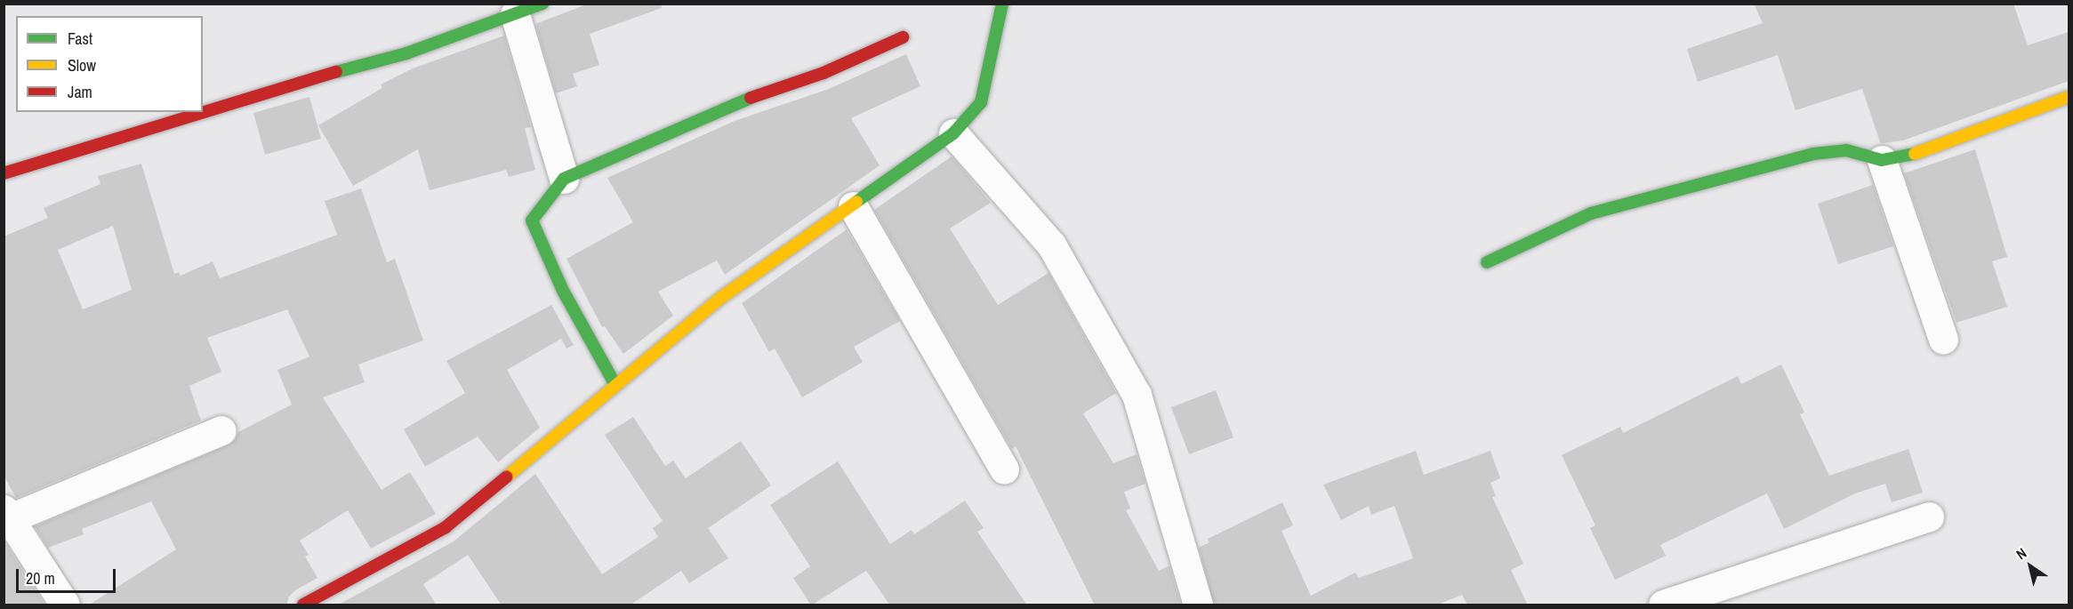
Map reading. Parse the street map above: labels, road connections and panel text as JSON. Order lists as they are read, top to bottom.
{
  "legend": ["Fast", "Slow", "Jam"],
  "scale_bar": "20 m",
  "north": "top left"
}
